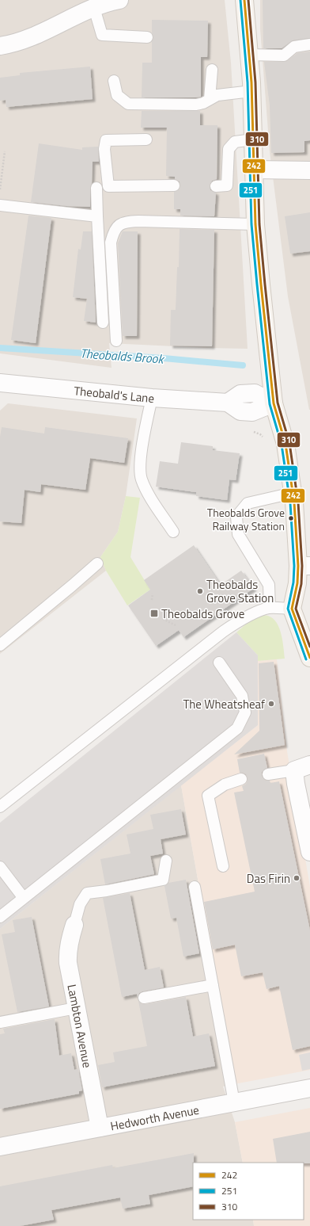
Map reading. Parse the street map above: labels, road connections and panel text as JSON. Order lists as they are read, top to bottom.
{
  "streets": {
    "street": ["Theobald's Lane", "Lambton Avenue", "Hedworth Avenue"]
  },
  "crossings": [
    ["Lambton Avenue", "Hedworth Avenue"]
  ],
  "water": ["Theobalds Brook"],
  "places": {
    "other": [
      "Theobalds Grove Railway Station",
      "Theobalds Grove Station",
      "The Wheatsheaf",
      "Das Firin"
    ],
    "transit": ["Theobalds Grove"]
  },
  "lines": ["transit line 242", "transit line 251", "transit line 310"],
  "legend": ["242", "251", "310"]
}
